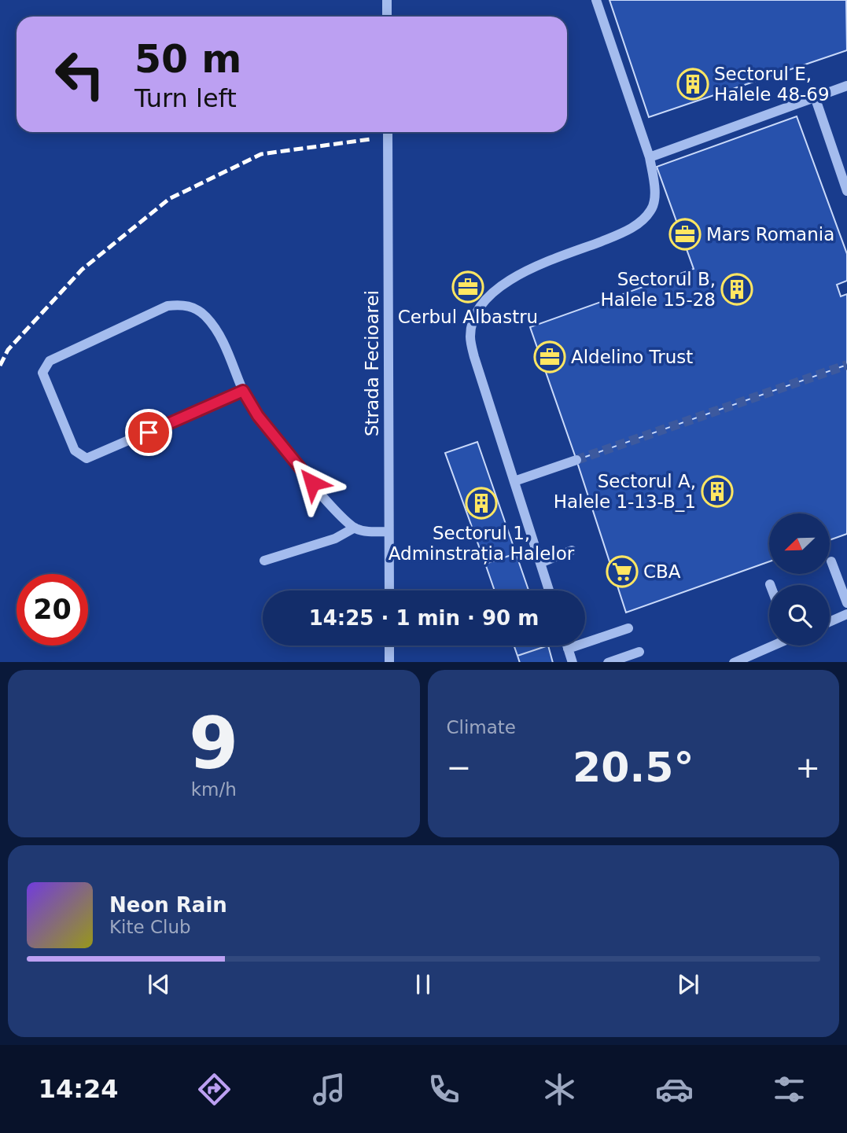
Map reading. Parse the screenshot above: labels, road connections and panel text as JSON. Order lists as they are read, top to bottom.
{
  "streets": {
    "street": ["Strada Fecioarei"]
  },
  "places": {
    "building": [
      "Sectorul E, Halele 48-69",
      "Sectorul B, Halele 15-28",
      "Sectorul A, Halele 1-13-B_1",
      "Sectorul 1, Adminstrația Halelor"
    ],
    "office": ["Mars Romania", "Cerbul Albastru", "Aldelino Trust"],
    "supermarket": ["CBA"]
  },
  "north": "bottom left",
  "page": {
    "turn": ["50 m", "Turn left"],
    "limit": "20",
    "trip": "14:25 · 1 min · 90 m",
    "tile": [
      ["9", "km/h"],
      "Climate"
    ],
    "heat": ["−", "20.5°", "+"],
    "song": ["Neon Rain", "Kite Club"],
    "tabs": "14:24"
  }
}
